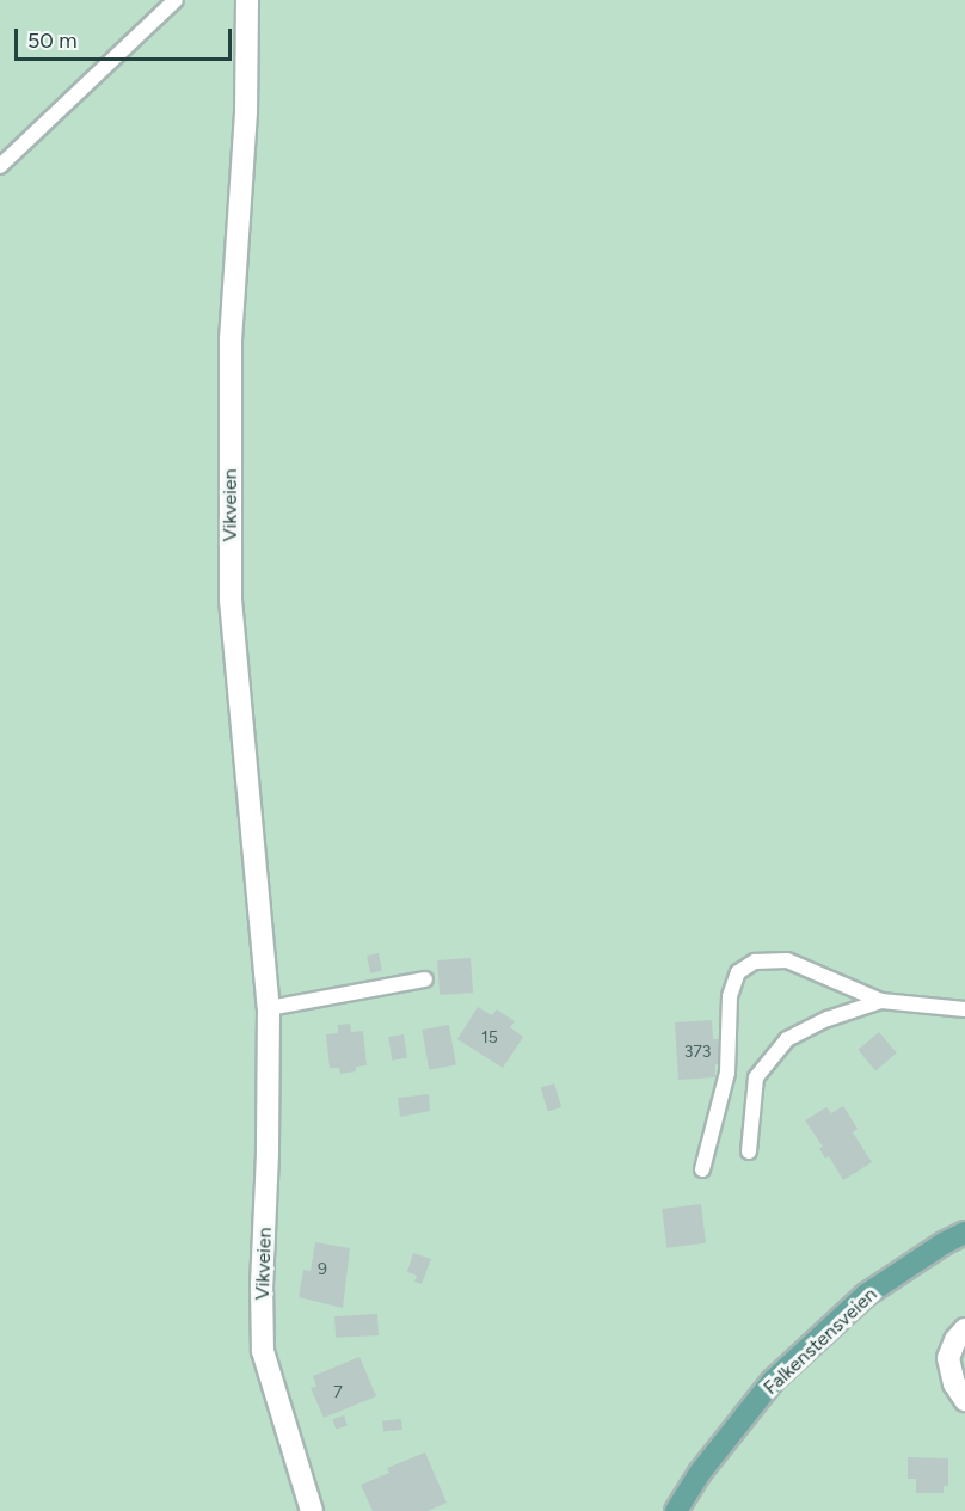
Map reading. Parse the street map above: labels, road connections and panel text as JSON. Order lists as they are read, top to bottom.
{
  "streets": {
    "main road": ["Falkenstensveien"],
    "street": ["Vikveien"]
  },
  "house_numbers": [
    "15",
    "373",
    "9",
    "7"
  ],
  "scale_bar": "50 m"
}
